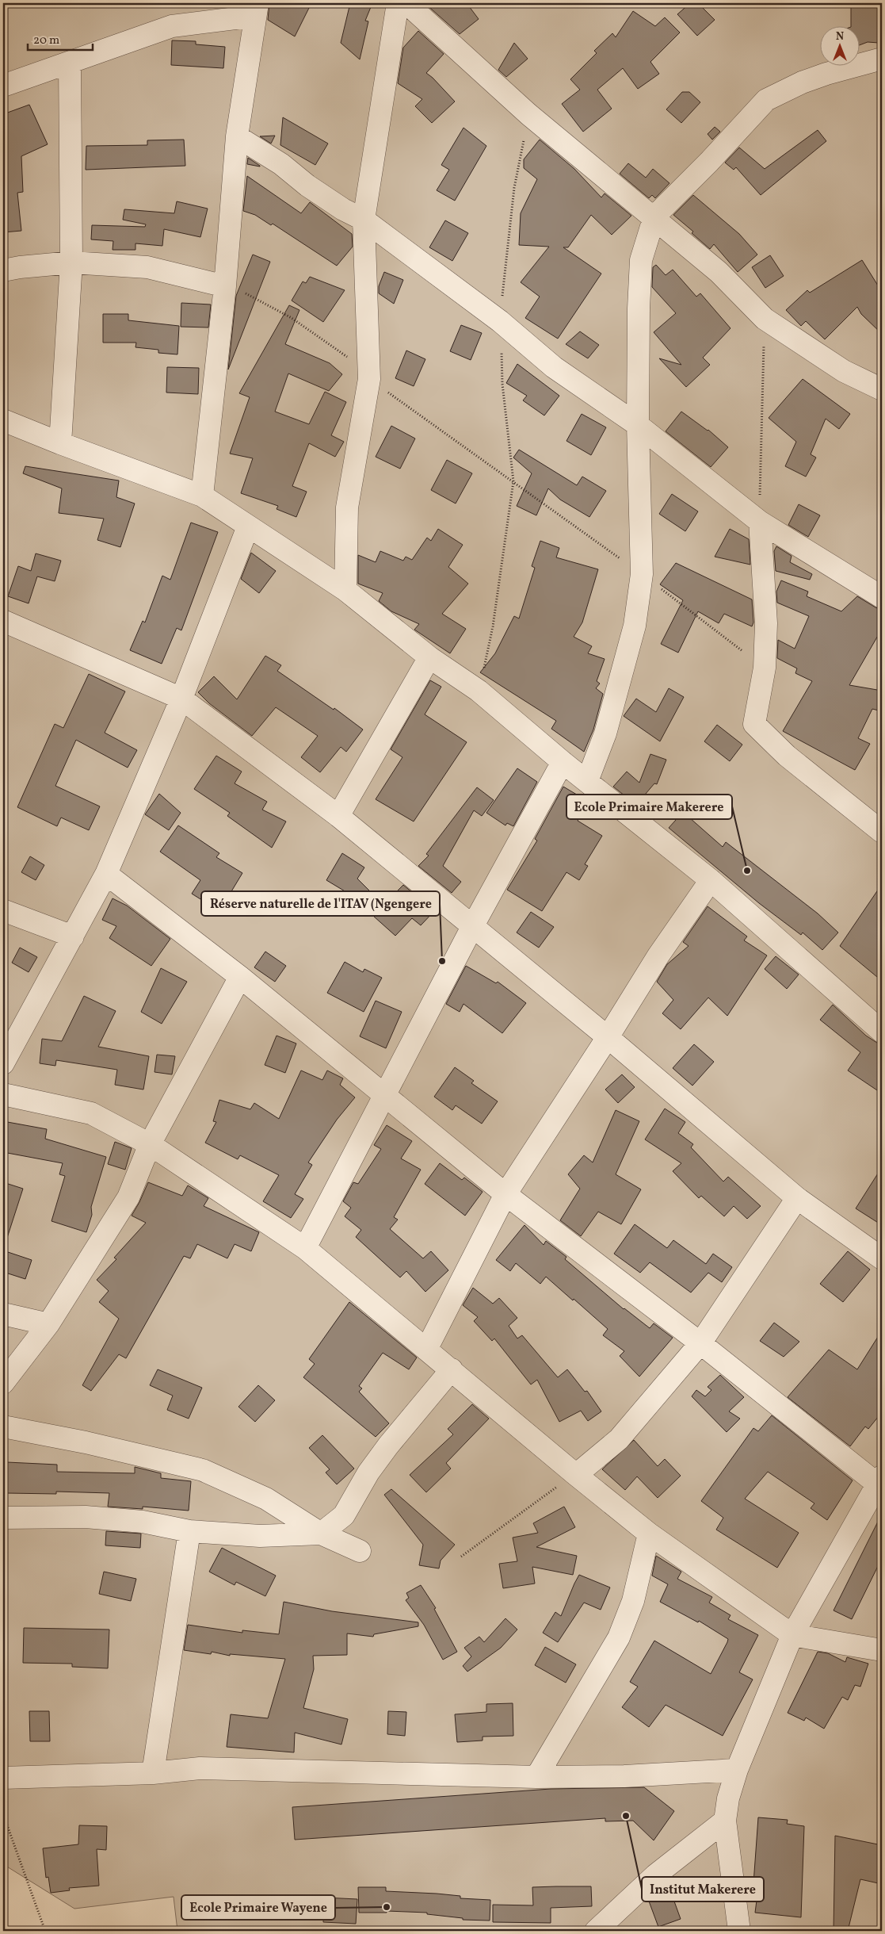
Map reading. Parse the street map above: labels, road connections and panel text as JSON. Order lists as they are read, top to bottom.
{
  "places": [
    "Ecole Primaire Makerere",
    "Réserve naturelle de l'ITAV (Ngengere",
    "Institut Makerere",
    "Ecole Primaire Wayene"
  ],
  "scale_bar": "20 m",
  "north": "top"
}
